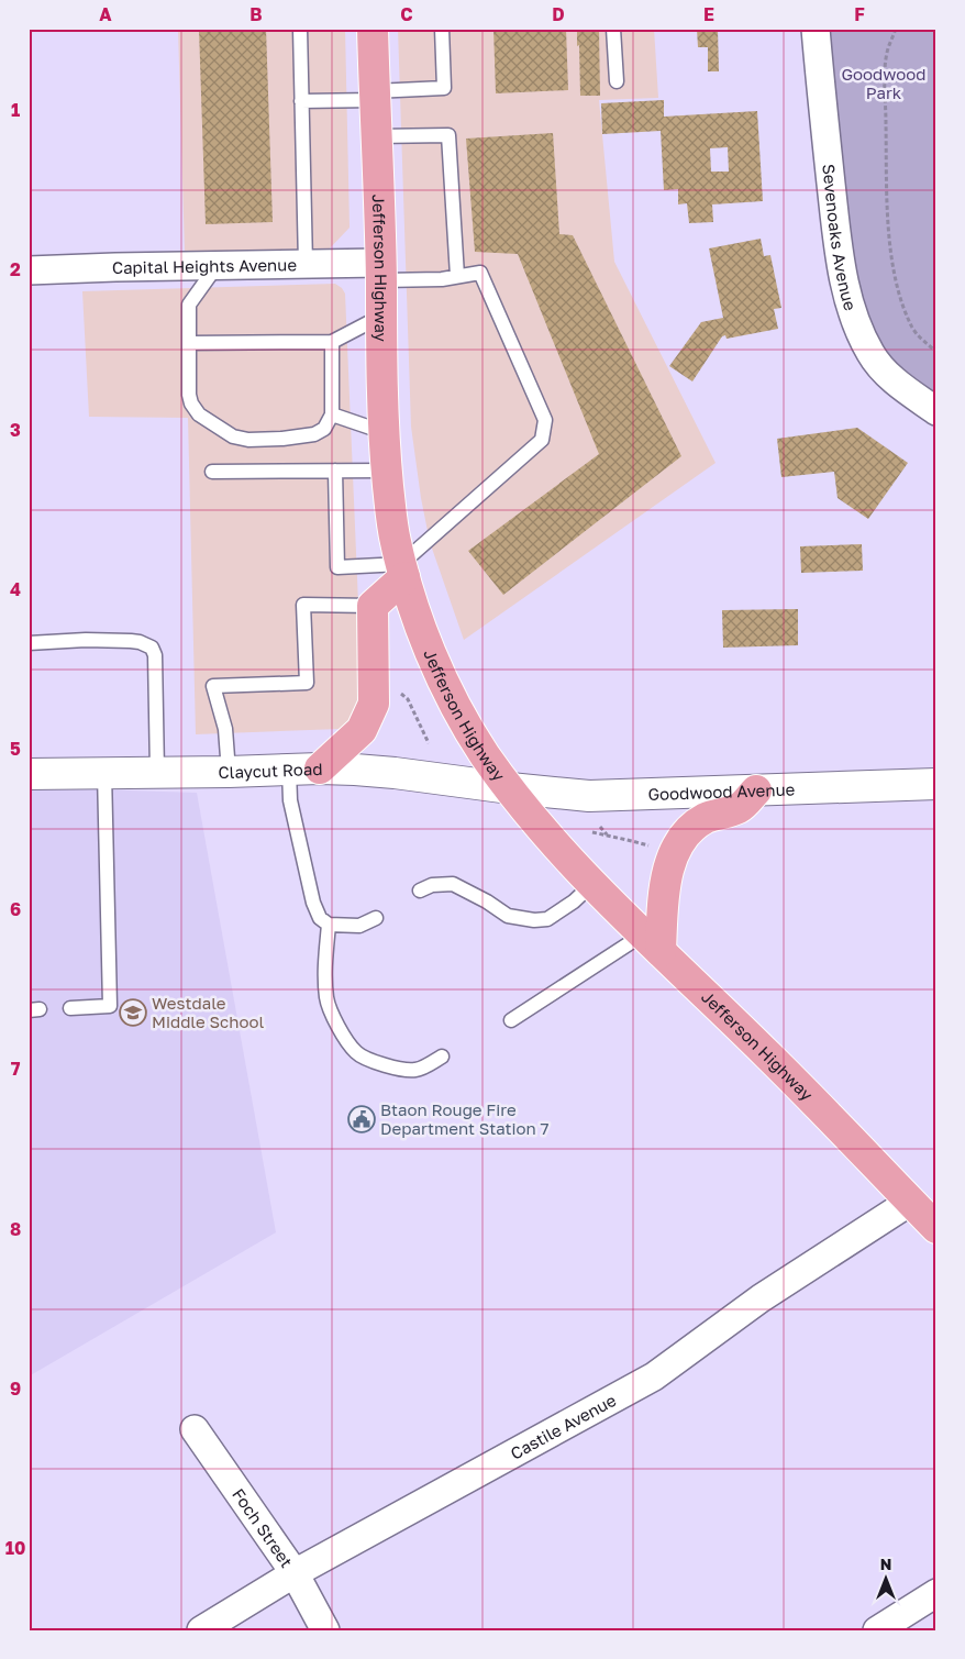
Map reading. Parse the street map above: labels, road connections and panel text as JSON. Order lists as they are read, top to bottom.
{
  "streets": {
    "main road": ["Jefferson Highway"],
    "street": [
      "Sevenoaks Avenue",
      "Capital Heights Avenue",
      "Claycut Road",
      "Goodwood Avenue",
      "Castile Avenue",
      "Foch Street"
    ]
  },
  "crossings": [
    ["Capital Heights Avenue", "Jefferson Highway"],
    ["Jefferson Highway", "Claycut Road"],
    ["Jefferson Highway", "Goodwood Avenue"],
    ["Jefferson Highway", "Castile Avenue"],
    ["Claycut Road", "Goodwood Avenue"],
    ["Castile Avenue", "Foch Street"]
  ],
  "parks": ["Goodwood Park"],
  "places": {
    "school or university": ["Westdale Middle School"],
    "public building": ["Btaon Rouge Fire Department Station 7"]
  },
  "north": "top",
  "grid": {
    "columns": [
      "A",
      "B",
      "C",
      "D",
      "E",
      "F"
    ],
    "rows": [
      "1",
      "2",
      "3",
      "4",
      "5",
      "6",
      "7",
      "8",
      "9",
      "10"
    ]
  }
}
